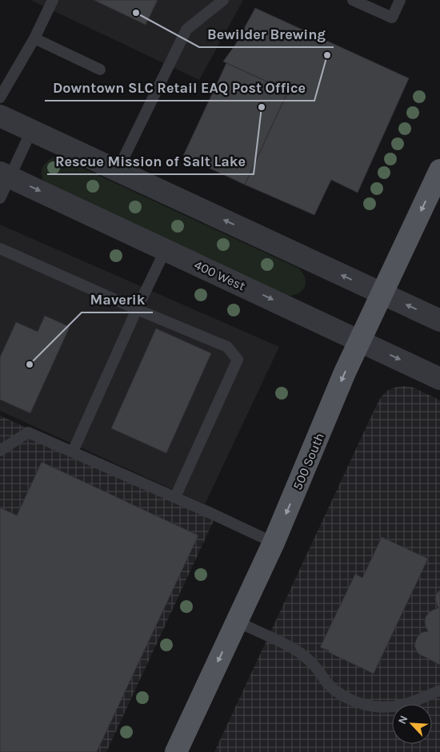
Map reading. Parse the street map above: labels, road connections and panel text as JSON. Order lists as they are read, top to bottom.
{
  "streets": {
    "main road": ["500 South"],
    "street": ["400 West"]
  },
  "crossings": [
    ["400 West", "500 South"]
  ],
  "one_way": ["500 South"],
  "places": [
    "Bewilder Brewing",
    "Downtown SLC Retail EAQ Post Office",
    "Rescue Mission of Salt Lake",
    "Maverik"
  ],
  "north": "top left"
}
